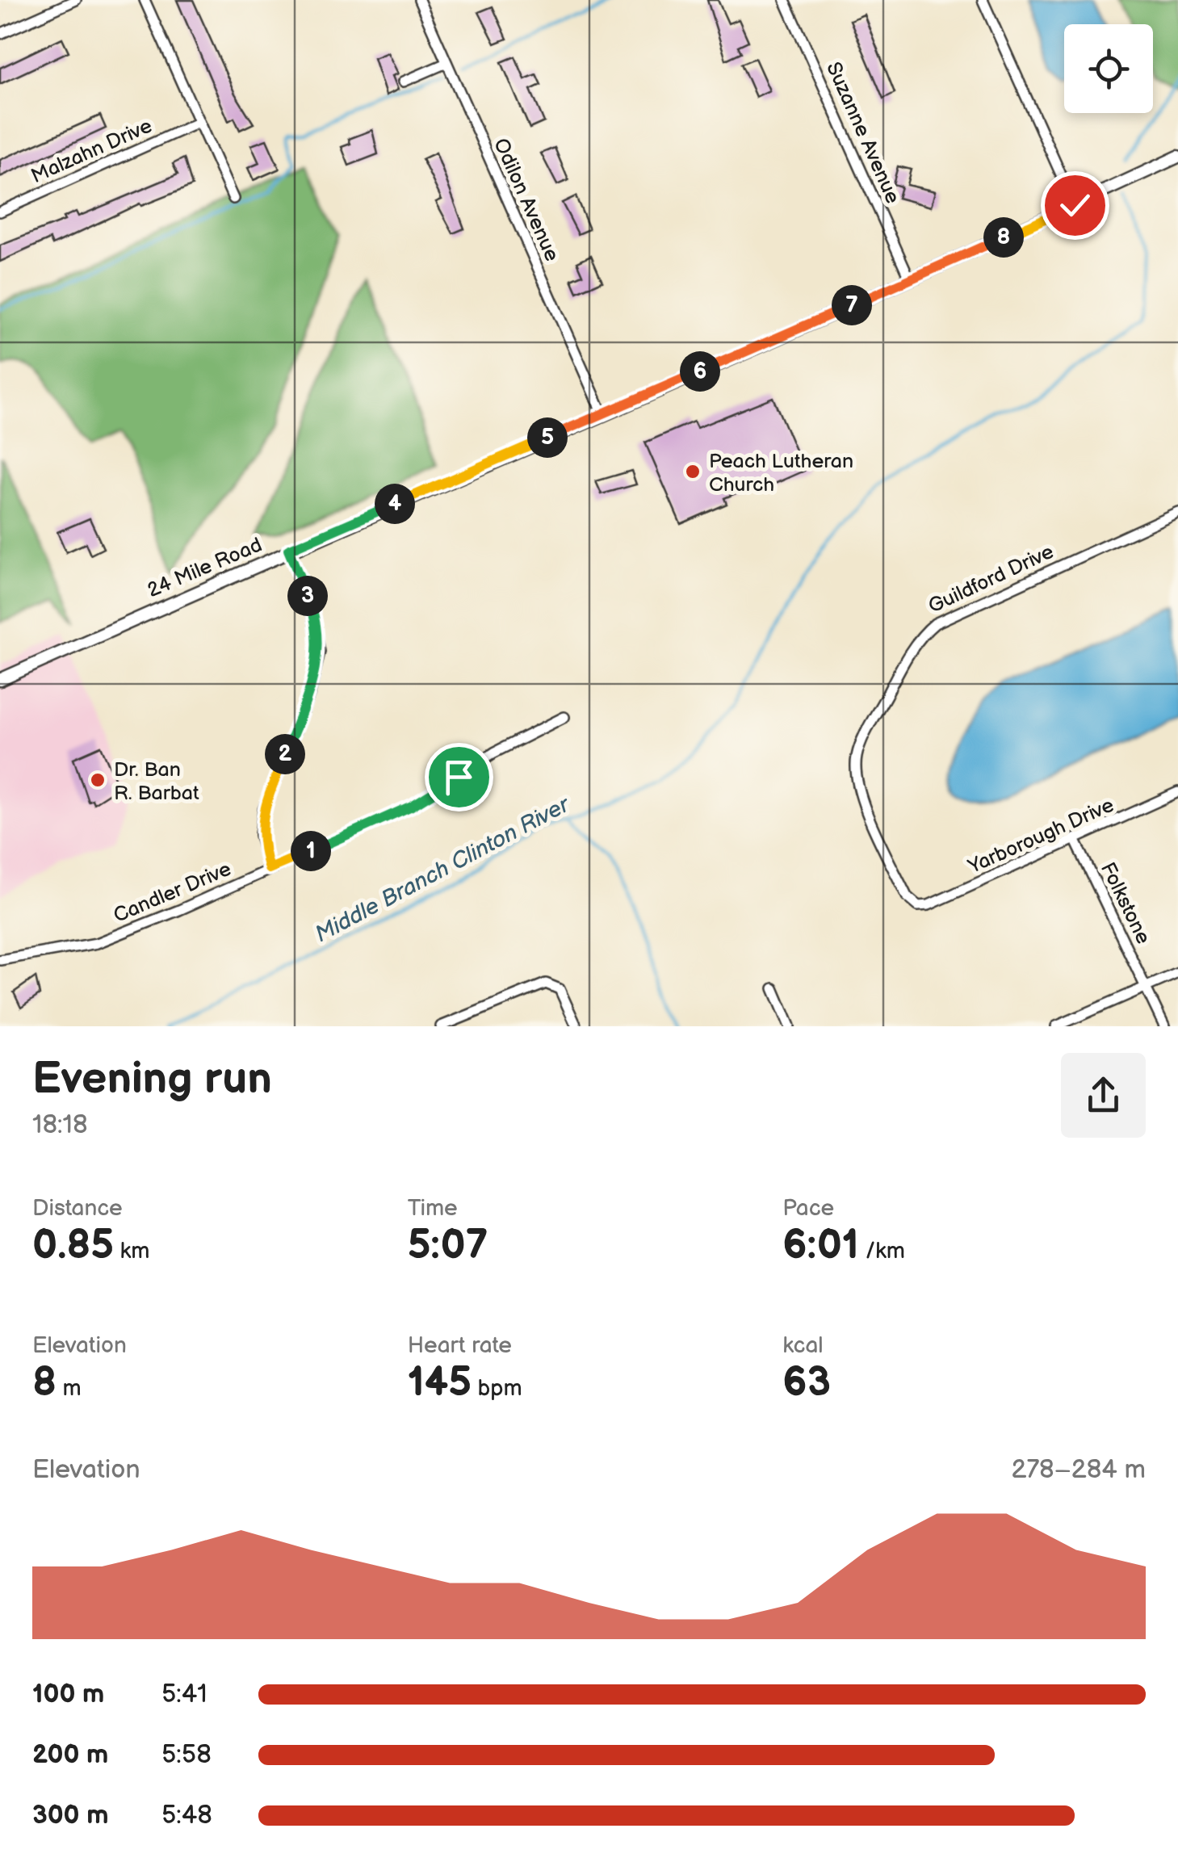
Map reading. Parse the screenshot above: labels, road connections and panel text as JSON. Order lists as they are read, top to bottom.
{
  "streets": {
    "street": [
      "Suzanne Avenue",
      "Malzahn Drive",
      "Odilon Avenue",
      "24 Mile Road",
      "Guildford Drive",
      "Yarborough Drive",
      "Candler Drive",
      "Folkstone"
    ]
  },
  "crossings": [
    ["Suzanne Avenue", "24 Mile Road"],
    ["Odilon Avenue", "24 Mile Road"],
    ["Guildford Drive", "Yarborough Drive"],
    ["Yarborough Drive", "Folkstone"]
  ],
  "water": ["Middle Branch Clinton River"],
  "places": ["Peach Lutheran Church", "Dr. Ban R. Barbat"],
  "page": {
    "pins": [
      "8",
      "7",
      "6",
      "5",
      "4",
      "3",
      "2",
      "1"
    ],
    "heading": ["Evening run", "18:18"],
    "stats": [
      ["Distance", "0.85 km"],
      ["Time", "5:07"],
      ["Pace", "6:01 /km"],
      ["Elevation", "8 m"],
      ["Heart rate", "145 bpm"],
      ["kcal", "63"]
    ],
    "chart": ["Elevation", "278–284 m"],
    "list": [
      {
        "name": "100 m",
        "note": "5:41"
      },
      {
        "name": "200 m",
        "note": "5:58"
      },
      {
        "name": "300 m",
        "note": "5:48"
      }
    ]
  }
}
